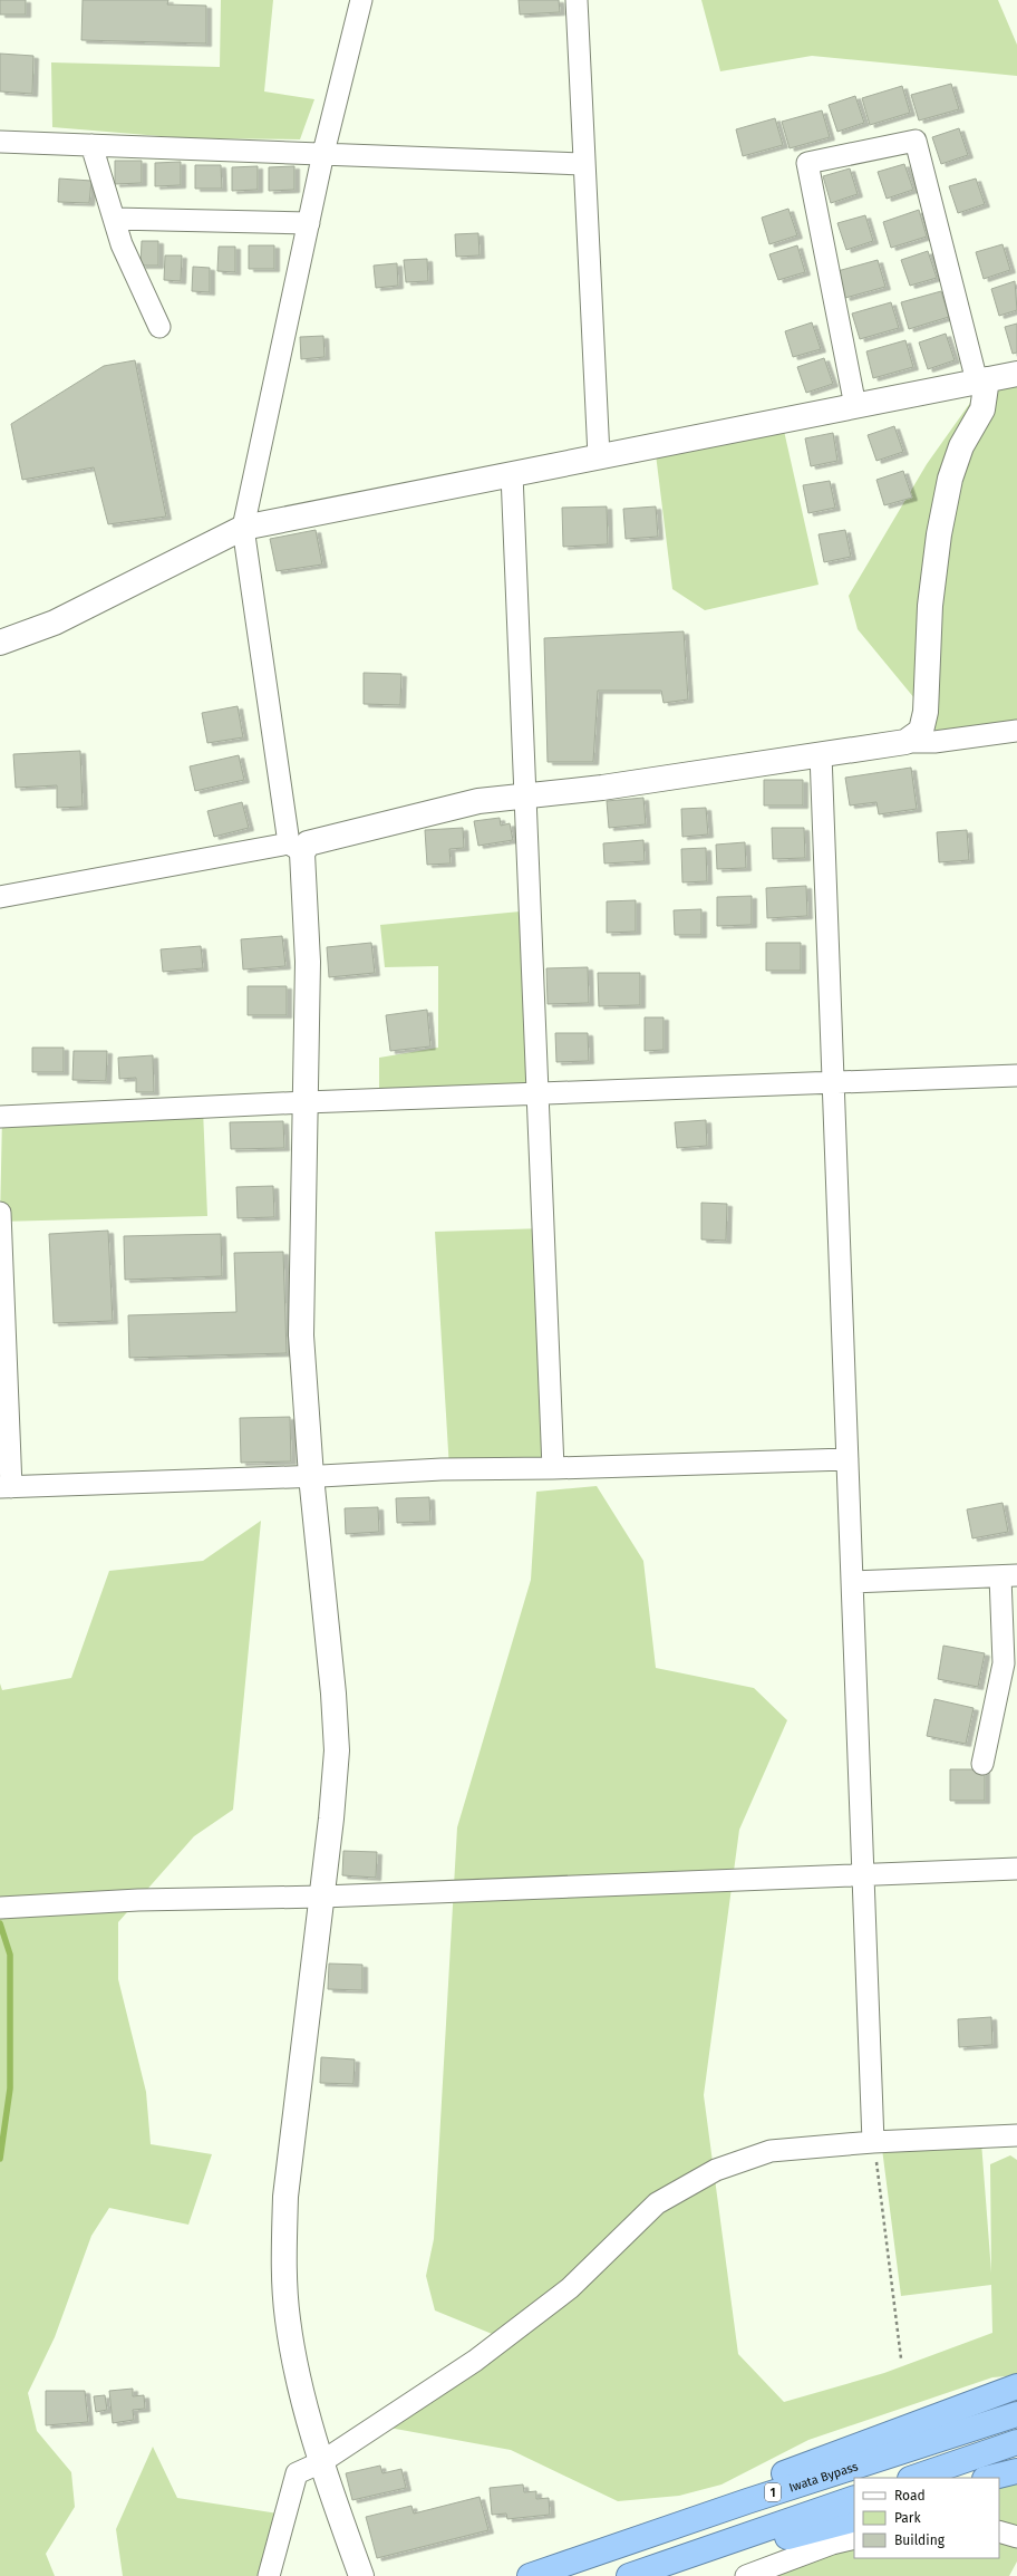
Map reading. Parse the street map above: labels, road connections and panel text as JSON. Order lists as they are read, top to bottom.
{
  "streets": {
    "highway": ["Iwata Bypass", "1"]
  },
  "legend": ["Road", "Park", "Building"]
}
